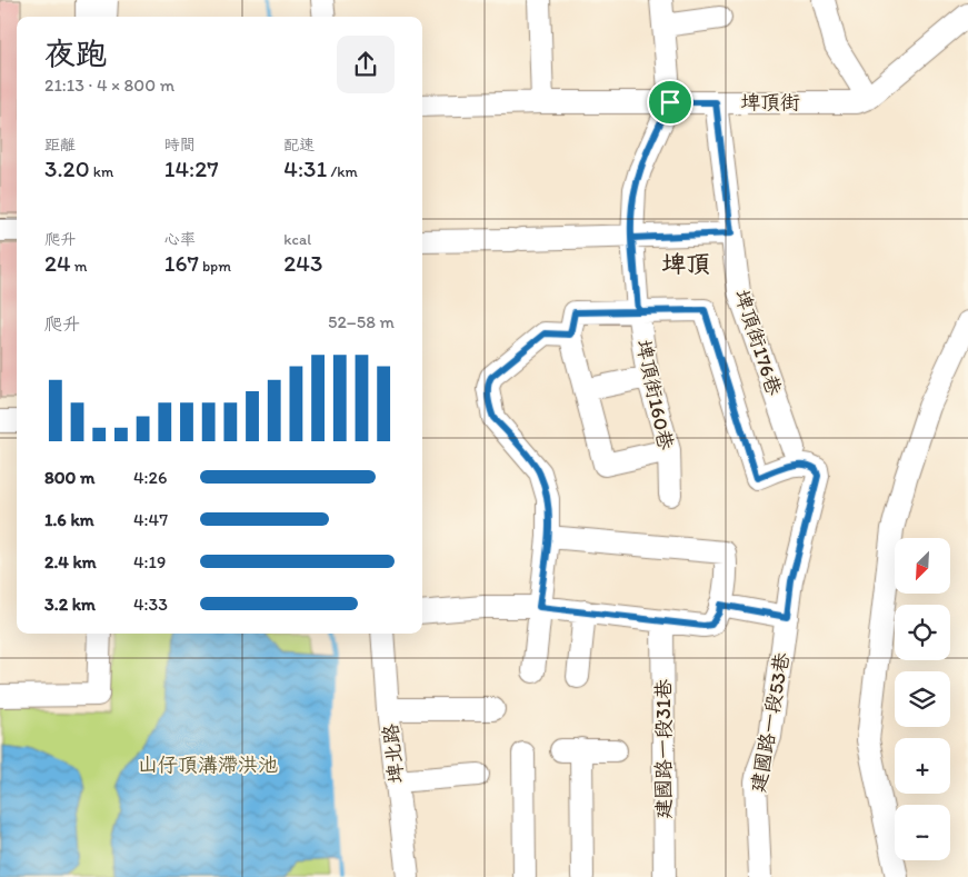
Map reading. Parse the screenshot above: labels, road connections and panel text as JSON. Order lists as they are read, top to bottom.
{
  "streets": {
    "street": [
      "埤頂街",
      "埤頂街176巷",
      "埤頂街160巷",
      "建國路一段53巷",
      "建國路一段31巷",
      "埤北路"
    ]
  },
  "crossings": [
    ["埤頂街", "埤頂街176巷"],
    ["埤頂街", "埤頂街160巷"],
    ["埤頂街160巷", "建國路一段53巷"]
  ],
  "districts": ["埤頂"],
  "parks": ["山仔頂溝滯洪池"],
  "north": "bottom left",
  "page": {
    "heading": ["夜跑", "21:13 · 4 × 800 m"],
    "stats": [
      ["距離", "3.20 km"],
      ["時間", "14:27"],
      ["配速", "4:31 /km"],
      ["爬升", "24 m"],
      ["心率", "167 bpm"],
      ["kcal", "243"]
    ],
    "chart": ["爬升", "52–58 m"],
    "list": [
      {
        "name": "800 m",
        "note": "4:26"
      },
      {
        "name": "1.6 km",
        "note": "4:47"
      },
      {
        "name": "2.4 km",
        "note": "4:19"
      },
      {
        "name": "3.2 km",
        "note": "4:33"
      }
    ],
    "map_buttons": ["+", "−"]
  }
}
